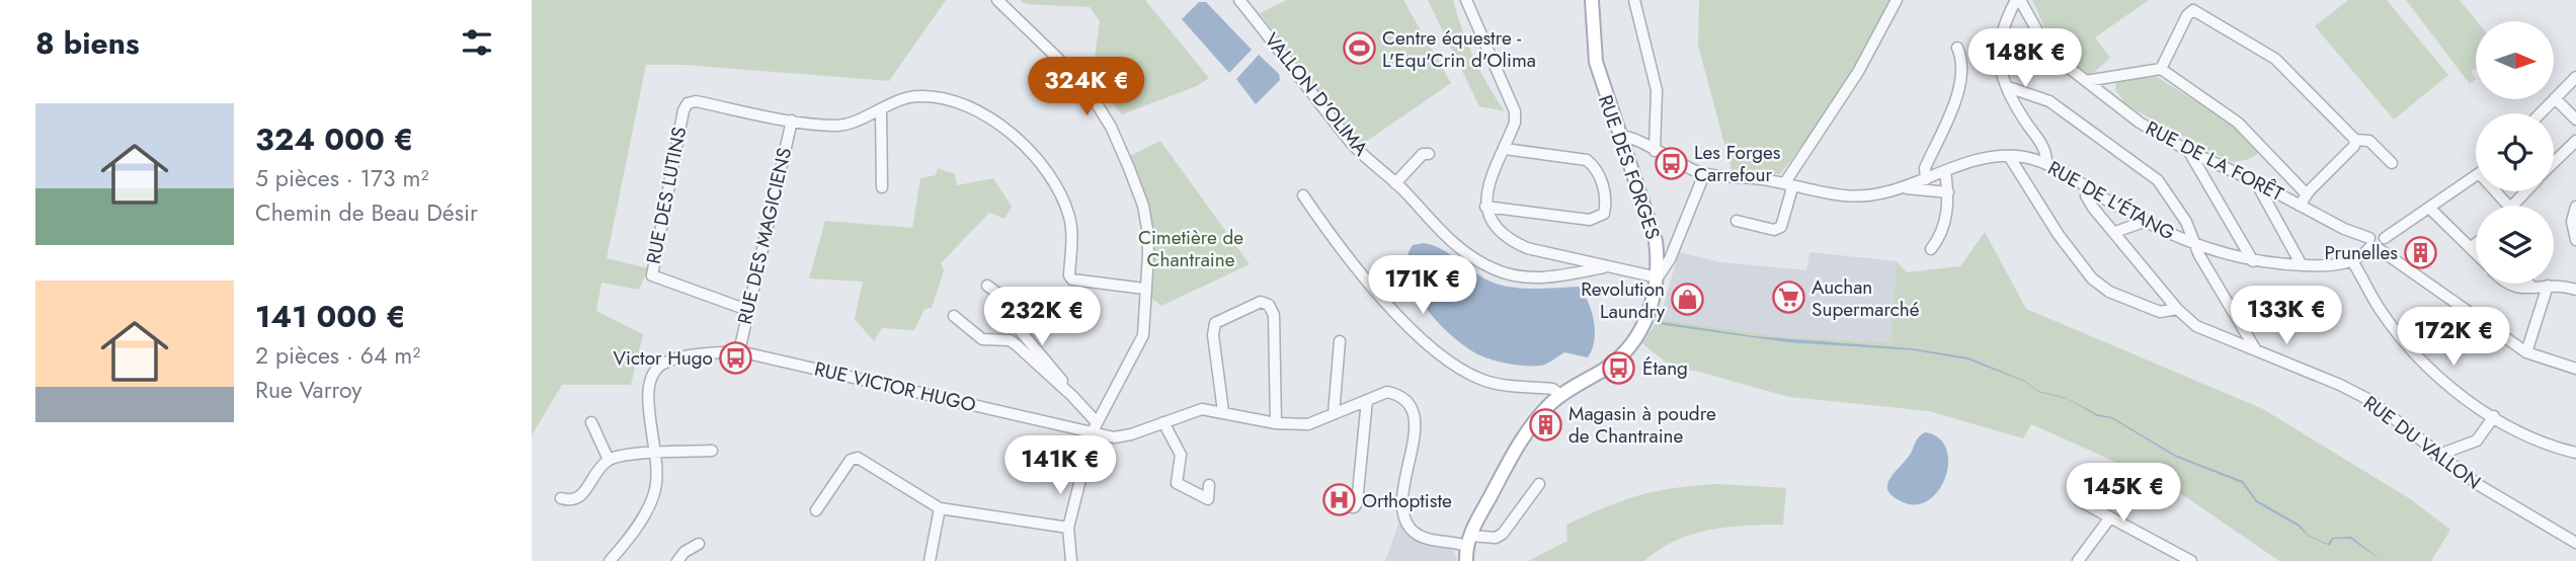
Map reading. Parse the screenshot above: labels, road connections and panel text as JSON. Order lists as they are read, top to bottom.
{
  "streets": {
    "main road": ["RUE DES FORGES"],
    "street": [
      "VALLON D'OLIMA",
      "RUE DE LA FORÊT",
      "RUE DES LUTINS",
      "RUE DE L'ÉTANG",
      "RUE DES MAGICIENS",
      "RUE VICTOR HUGO",
      "RUE DU VALLON"
    ]
  },
  "crossings": [
    ["VALLON D'OLIMA", "RUE DES FORGES"],
    ["RUE DES FORGES", "RUE DE L'ÉTANG"],
    ["RUE DES FORGES", "RUE VICTOR HUGO"],
    ["RUE DES LUTINS", "RUE DES MAGICIENS"],
    ["RUE DE L'ÉTANG", "RUE DU VALLON"],
    ["RUE DES MAGICIENS", "RUE VICTOR HUGO"]
  ],
  "parks": ["Cimetière de Chantraine"],
  "places": {
    "sports": ["Centre équestre - L'Equ'Crin d'Olima"],
    "bus stop": ["Les Forges Carrefour", "Victor Hugo", "Étang"],
    "building": ["Prunelles", "Magasin à poudre de Chantraine"],
    "supermarket": ["Auchan Supermarché"],
    "shop": ["Revolution Laundry"],
    "hospital": ["Orthoptiste"]
  },
  "north": "right",
  "page": {
    "heading": "8 biens",
    "price": [
      "148K €",
      "324K €",
      "171K €",
      "133K €",
      "232K €",
      "172K €",
      "141K €",
      "145K €"
    ],
    "list": [
      {
        "name": "324 000 €",
        "note": "5 pièces · 173 m² · Chemin de Beau Désir"
      },
      {
        "name": "141 000 €",
        "note": "2 pièces · 64 m² · Rue Varroy"
      }
    ]
  }
}
